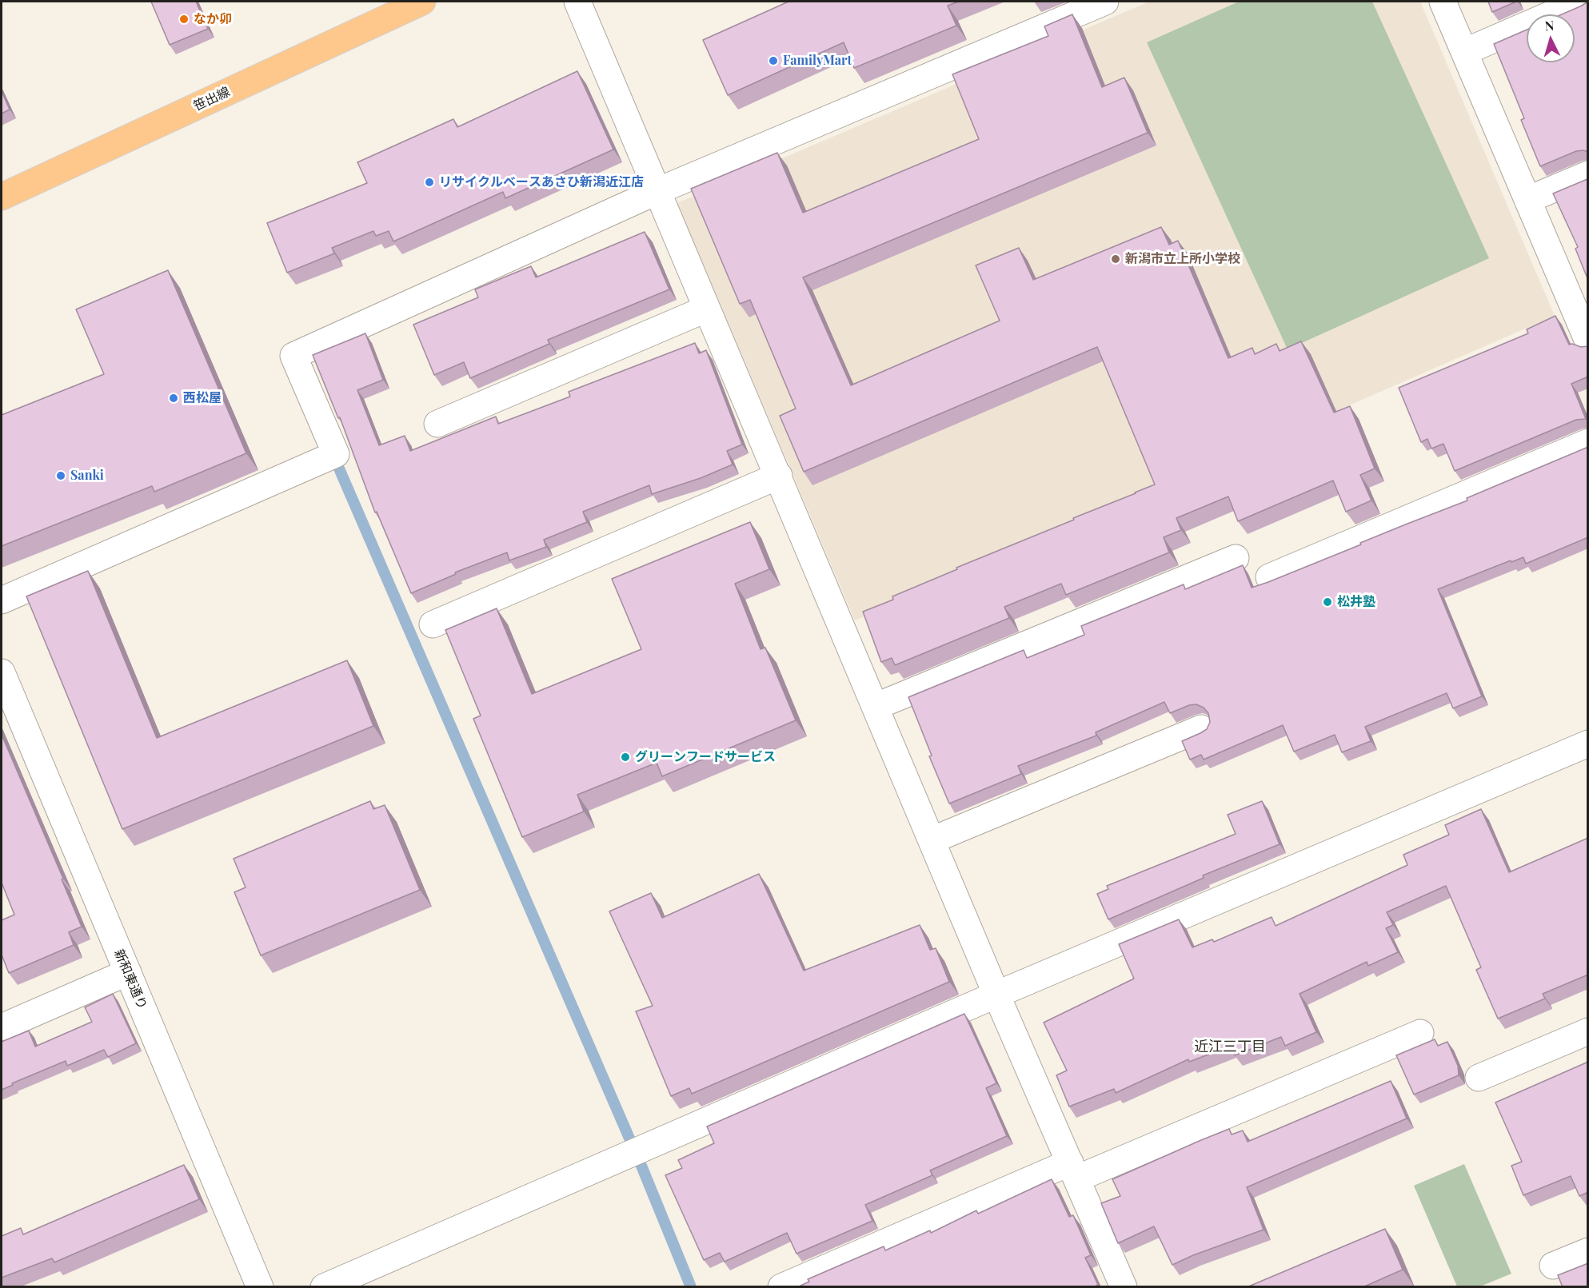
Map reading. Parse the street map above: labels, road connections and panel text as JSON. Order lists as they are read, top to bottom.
{
  "streets": {
    "main road": ["笹出線"],
    "street": ["新和東通り"]
  },
  "districts": ["近江三丁目"],
  "places": [
    "なか卯",
    "FamilyMart",
    "リサイクルベースあさひ新潟近江店",
    "新潟市立上所小学校",
    "西松屋",
    "Sanki",
    "松井塾",
    "グリーンフードサービス"
  ],
  "north": "top"
}
